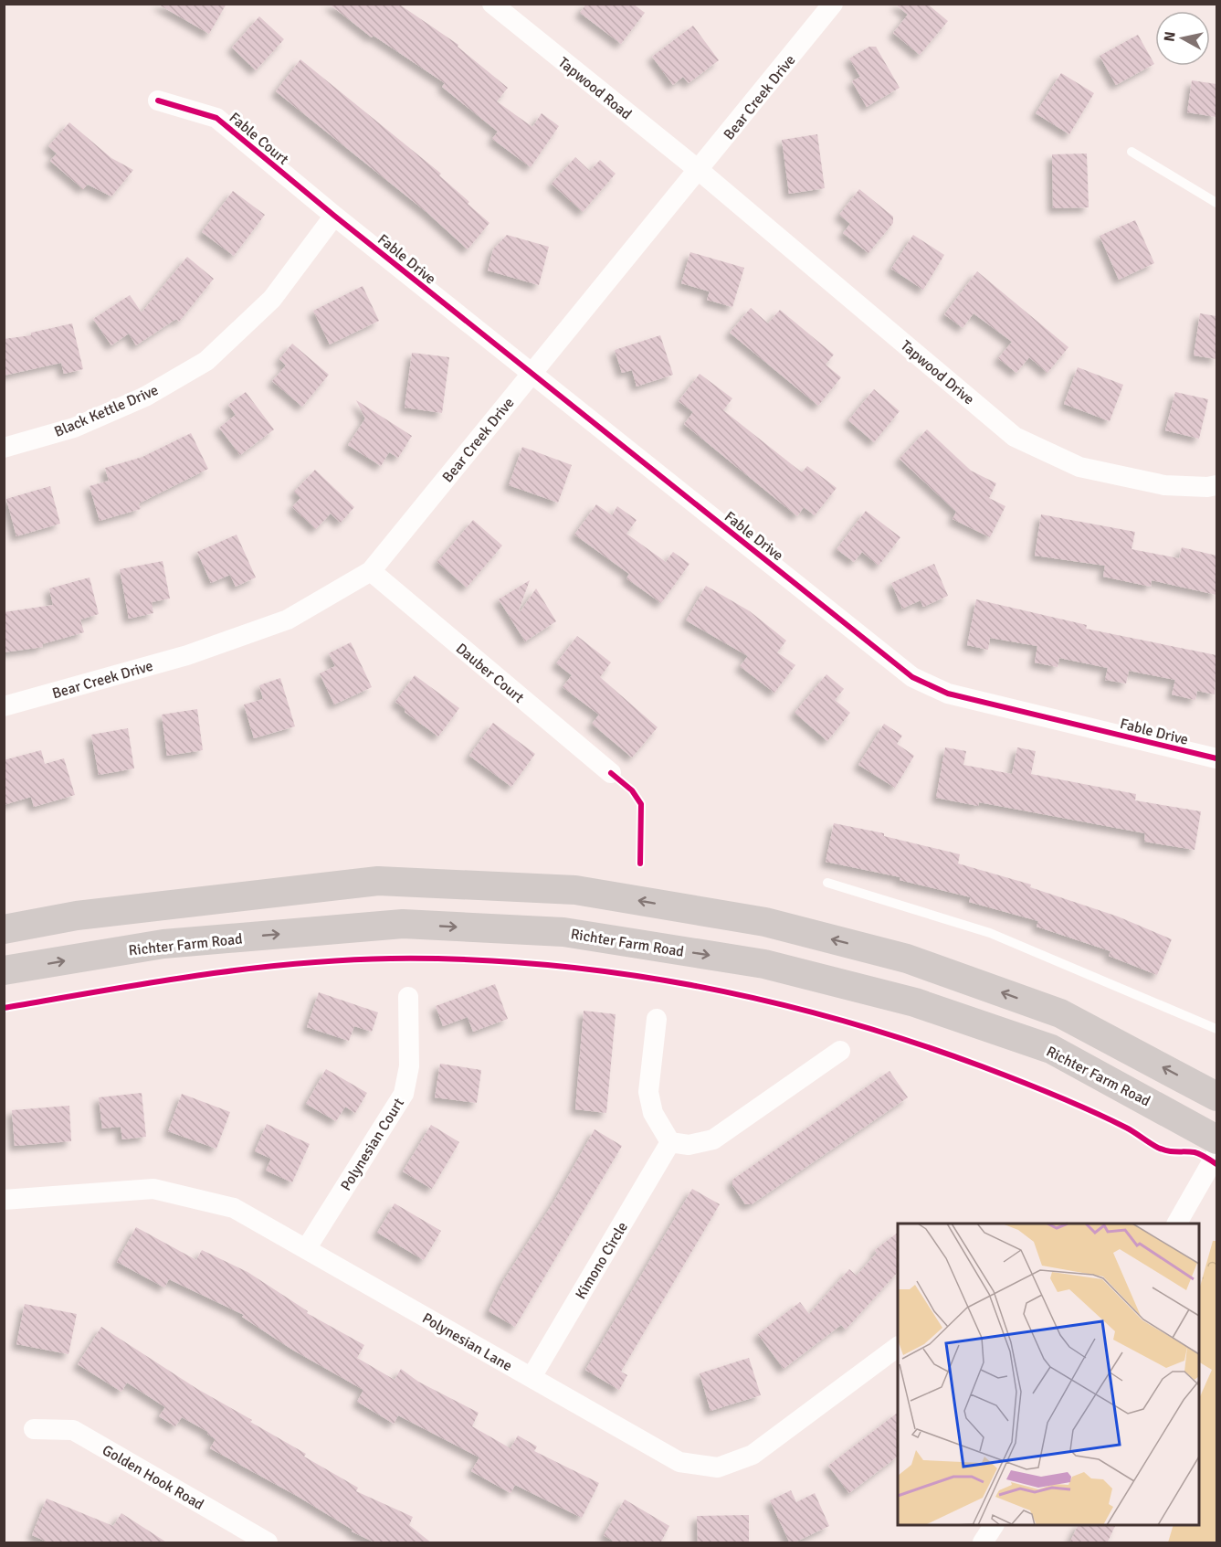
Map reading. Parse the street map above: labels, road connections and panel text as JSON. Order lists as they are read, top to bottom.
{
  "streets": {
    "main road": ["Richter Farm Road"],
    "street": [
      "Tapwood Road",
      "Bear Creek Drive",
      "Fable Court",
      "Fable Drive",
      "Tapwood Drive",
      "Black Kettle Drive",
      "Dauber Court",
      "Polynesian Court",
      "Kimono Circle",
      "Polynesian Lane",
      "Golden Hook Road"
    ]
  },
  "crossings": [
    ["Tapwood Road", "Bear Creek Drive"],
    ["Tapwood Road", "Tapwood Drive"],
    ["Bear Creek Drive", "Fable Drive"],
    ["Bear Creek Drive", "Tapwood Drive"],
    ["Bear Creek Drive", "Dauber Court"],
    ["Fable Court", "Fable Drive"],
    ["Fable Court", "Black Kettle Drive"],
    ["Fable Drive", "Black Kettle Drive"],
    ["Polynesian Court", "Polynesian Lane"],
    ["Kimono Circle", "Polynesian Lane"]
  ],
  "north": "left"
}
